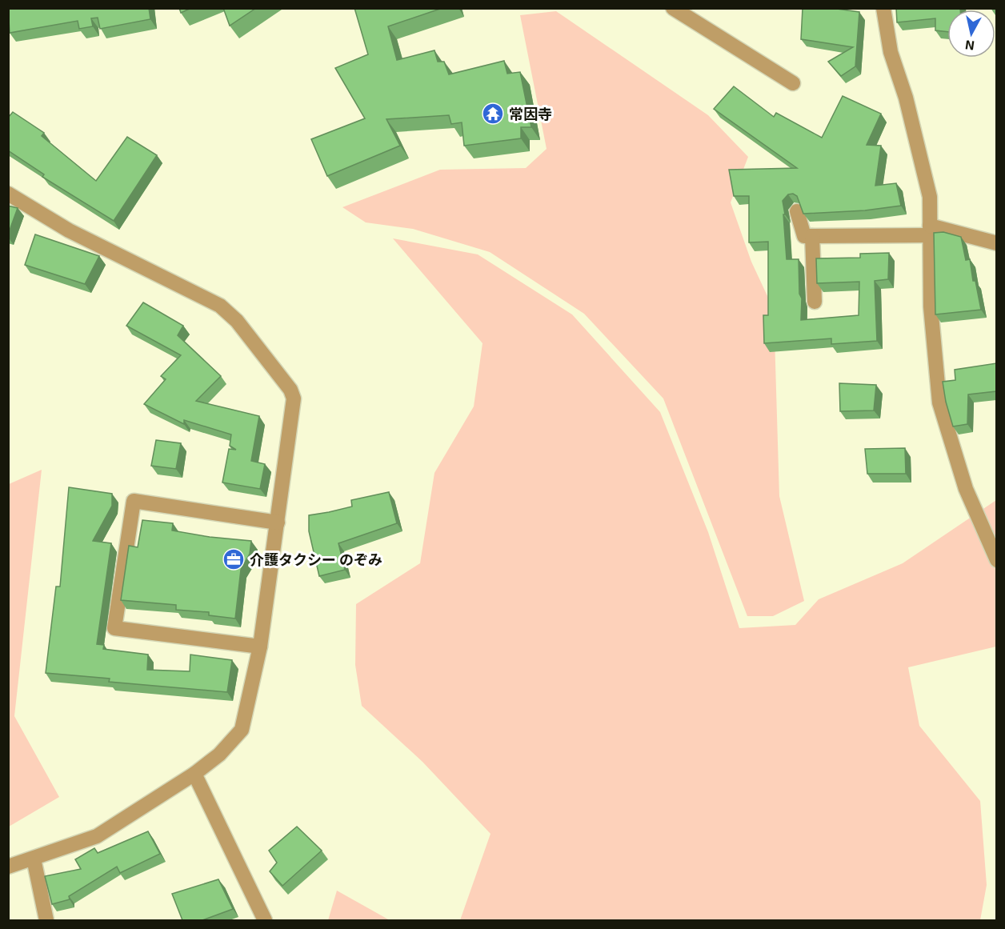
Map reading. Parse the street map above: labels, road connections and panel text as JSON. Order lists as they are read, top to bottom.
{
  "places": {
    "temple": ["常因寺"],
    "office": ["介護タクシー のぞみ"]
  },
  "north": "bottom"
}
